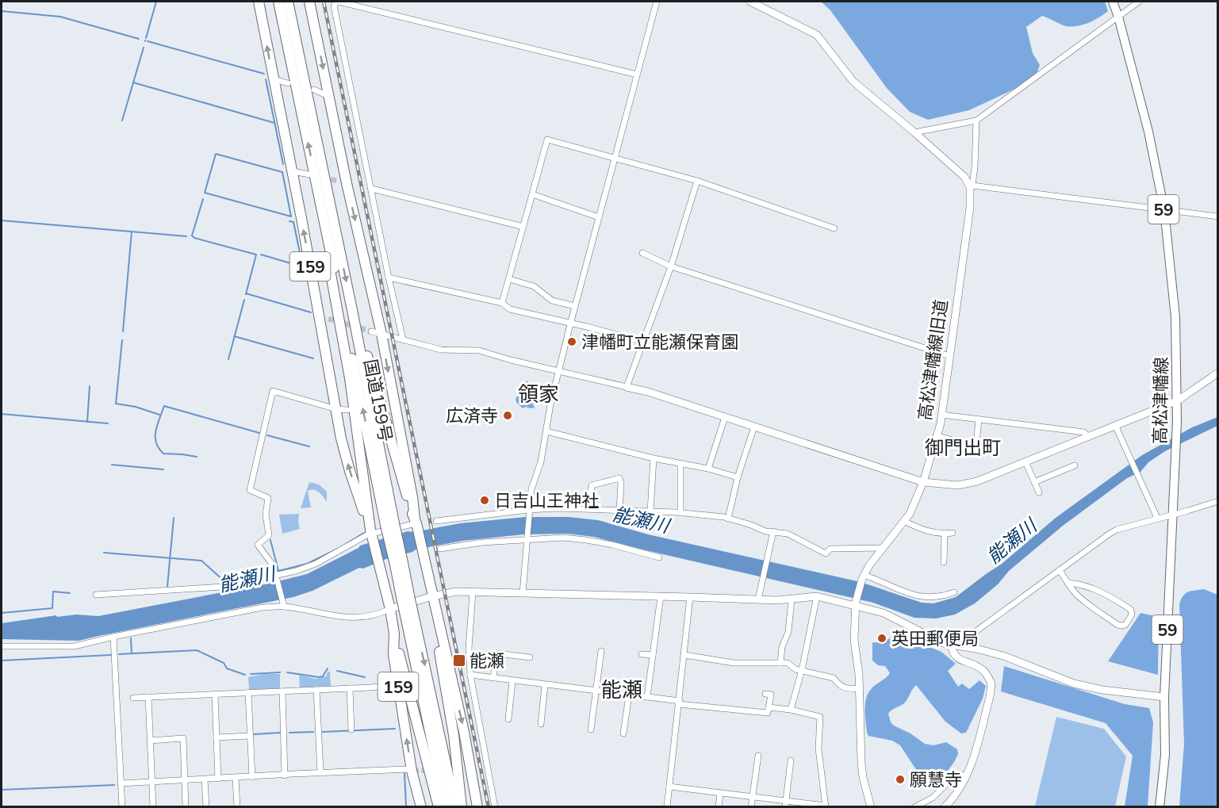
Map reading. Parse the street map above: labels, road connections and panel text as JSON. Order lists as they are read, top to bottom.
{
  "streets": {
    "highway": ["159", "国道159号"],
    "main road": ["59", "高松津幡線"],
    "street": ["高松津幡線旧道"]
  },
  "crossings": [
    ["159", "国道159号"]
  ],
  "districts": ["領家", "御門出町", "能瀬"],
  "water": ["能瀬川"],
  "places": {
    "other": [
      "津幡町立能瀬保育園",
      "広済寺",
      "日吉山王神社",
      "英田郵便局",
      "願慧寺"
    ],
    "transit": ["能瀬"]
  }
}
